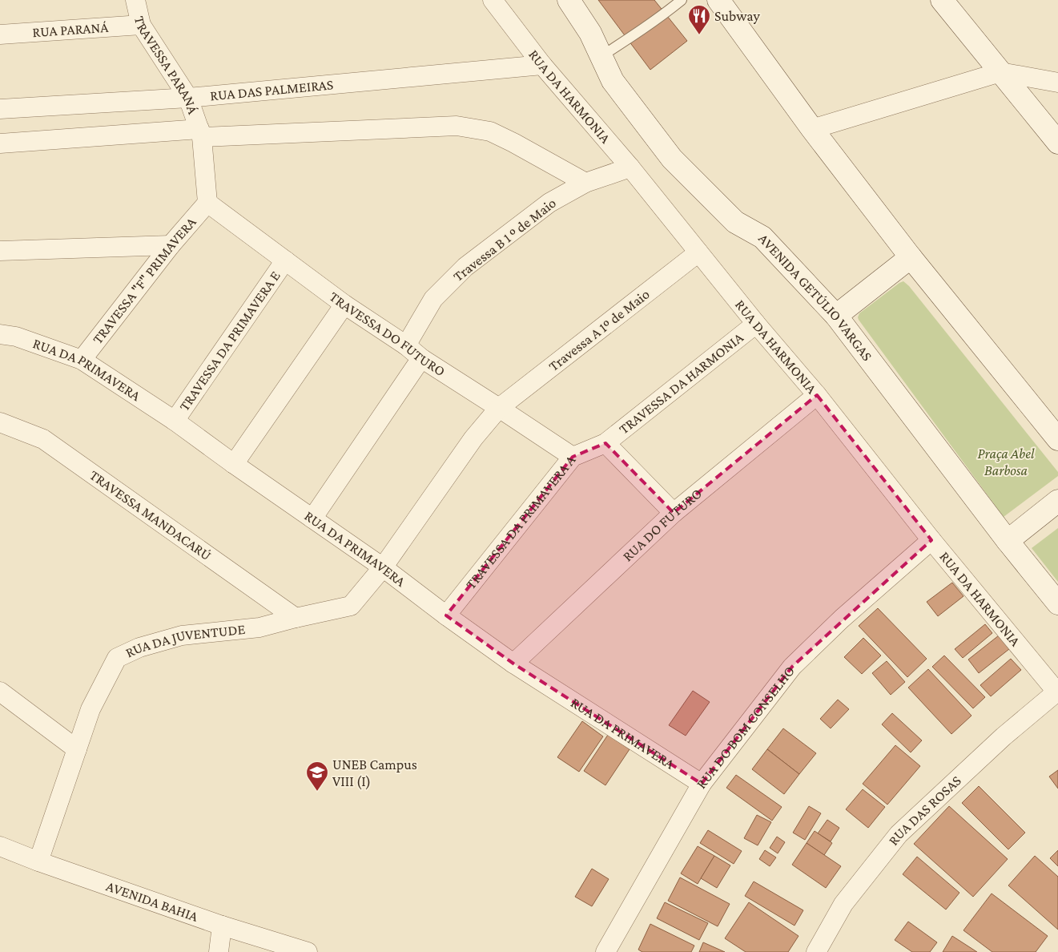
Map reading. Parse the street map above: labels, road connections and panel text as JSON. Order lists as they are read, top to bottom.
{
  "streets": {
    "street": [
      "RUA PARANÁ",
      "TRAVESSA PARANÁ",
      "RUA DAS PALMEIRAS",
      "RUA DA HARMONIA",
      "Travessa B 1 º de Maio",
      "TRAVESSA \"F\" PRIMAVERA",
      "AVENIDA GETÚLIO VARGAS",
      "Travessa A 1º de Maio",
      "TRAVESSA DO FUTURO",
      "TRAVESSA DA PRIMAVERA E",
      "RUA DA PRIMAVERA",
      "TRAVESSA DA HARMONIA",
      "TRAVESSA MANDACARÚ",
      "TRAVESSA DA PRIMAVERA A",
      "RUA DO FUTURO",
      "RUA DA JUVENTUDE",
      "RUA DO BOM CONSELHO",
      "RUA DAS ROSAS",
      "AVENIDA BAHIA"
    ]
  },
  "crossings": [
    ["RUA PARANÁ", "TRAVESSA PARANÁ"],
    ["TRAVESSA PARANÁ", "RUA DAS PALMEIRAS"],
    ["RUA DAS PALMEIRAS", "RUA DA HARMONIA"],
    ["RUA DA HARMONIA", "Travessa B 1 º de Maio"],
    ["RUA DA HARMONIA", "Travessa A 1º de Maio"],
    ["RUA DA HARMONIA", "TRAVESSA DA HARMONIA"],
    ["RUA DA HARMONIA", "RUA DO FUTURO"],
    ["RUA DA HARMONIA", "RUA DO BOM CONSELHO"],
    ["RUA DA HARMONIA", "RUA DAS ROSAS"],
    ["Travessa B 1 º de Maio", "TRAVESSA DO FUTURO"],
    ["TRAVESSA \"F\" PRIMAVERA", "TRAVESSA DO FUTURO"],
    ["TRAVESSA \"F\" PRIMAVERA", "RUA DA PRIMAVERA"],
    ["Travessa A 1º de Maio", "TRAVESSA DO FUTURO"],
    ["Travessa A 1º de Maio", "RUA DA PRIMAVERA"],
    ["Travessa A 1º de Maio", "RUA DA JUVENTUDE"],
    ["TRAVESSA DO FUTURO", "TRAVESSA DA PRIMAVERA E"],
    ["TRAVESSA DO FUTURO", "TRAVESSA DA PRIMAVERA A"],
    ["TRAVESSA DA PRIMAVERA E", "RUA DA PRIMAVERA"],
    ["RUA DA PRIMAVERA", "TRAVESSA DA PRIMAVERA A"],
    ["RUA DA PRIMAVERA", "RUA DO FUTURO"],
    ["RUA DA PRIMAVERA", "RUA DA JUVENTUDE"],
    ["RUA DA PRIMAVERA", "RUA DO BOM CONSELHO"],
    ["TRAVESSA DA HARMONIA", "TRAVESSA DA PRIMAVERA A"],
    ["TRAVESSA MANDACARÚ", "RUA DA JUVENTUDE"],
    ["RUA DA JUVENTUDE", "AVENIDA BAHIA"]
  ],
  "parks": ["Praça Abel Barbosa"],
  "places": {
    "restaurant": ["Subway"],
    "school or university": ["UNEB Campus VIII (I)"]
  }
}
